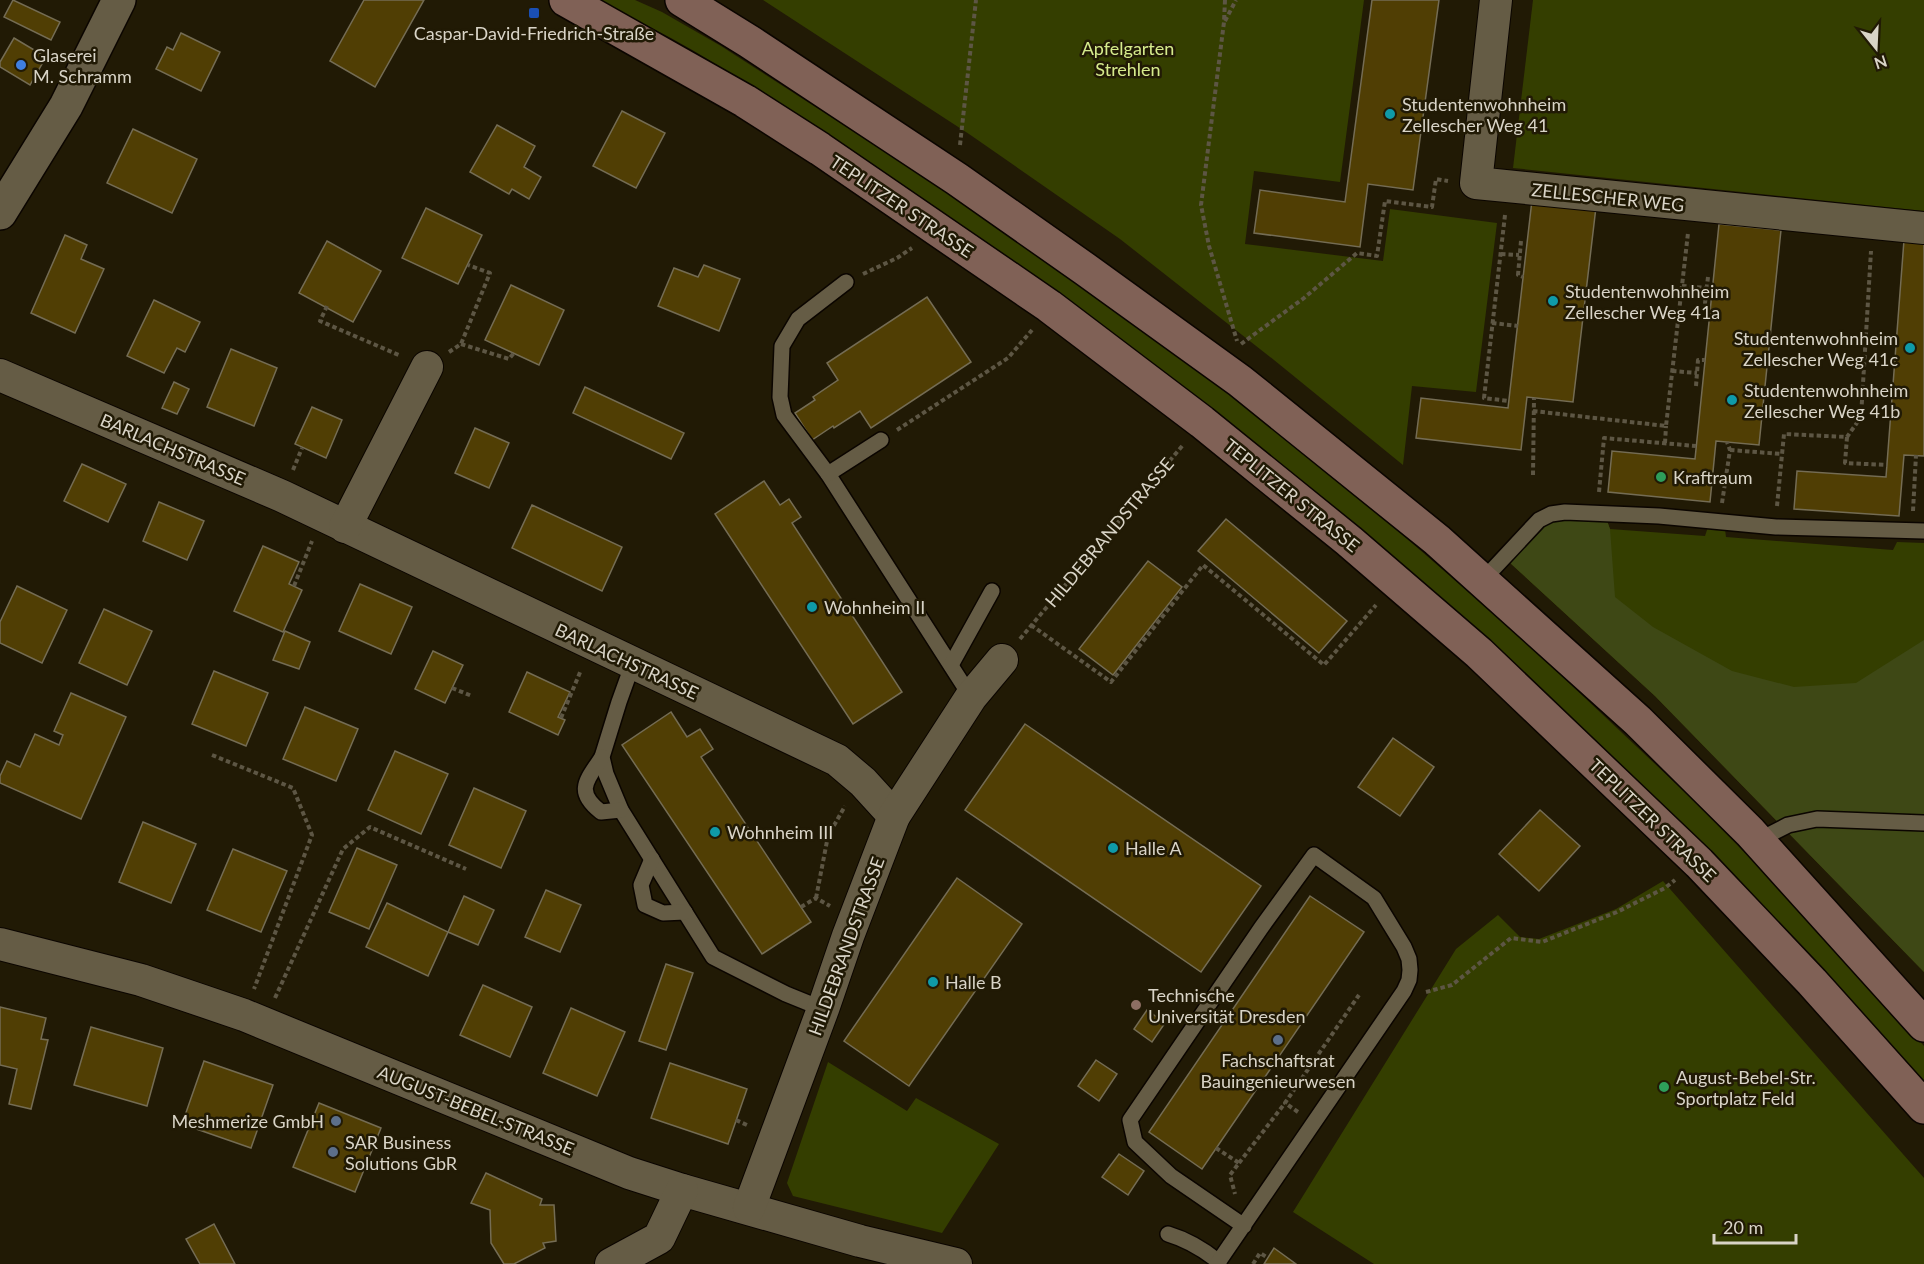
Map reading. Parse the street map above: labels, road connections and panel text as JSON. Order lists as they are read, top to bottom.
{
  "streets": {
    "main road": ["TEPLITZER STRASSE"],
    "street": [
      "ZELLESCHER WEG",
      "BARLACHSTRASSE",
      "HILDEBRANDSTRASSE",
      "AUGUST-BEBEL-STRASSE"
    ]
  },
  "crossings": [
    ["TEPLITZER STRASSE", "HILDEBRANDSTRASSE"],
    ["BARLACHSTRASSE", "HILDEBRANDSTRASSE"],
    ["HILDEBRANDSTRASSE", "AUGUST-BEBEL-STRASSE"]
  ],
  "parks": ["Apfelgarten Strehlen"],
  "places": {
    "transit": ["Caspar-David-Friedrich-Straße"],
    "other": [
      "Glaserei M. Schramm",
      "Studentenwohnheim Zellescher Weg 41",
      "Studentenwohnheim Zellescher Weg 41a",
      "Studentenwohnheim Zellescher Weg 41c",
      "Studentenwohnheim Zellescher Weg 41b",
      "Kraftraum",
      "Wohnheim II",
      "Wohnheim III",
      "Halle A",
      "Halle B",
      "Technische Universität Dresden",
      "Fachschaftsrat Bauingenieurwesen",
      "August-Bebel-Str. Sportplatz Feld",
      "Meshmerize GmbH",
      "SAR Business Solutions GbR"
    ]
  },
  "scale_bar": "20 m",
  "north": "bottom"
}
